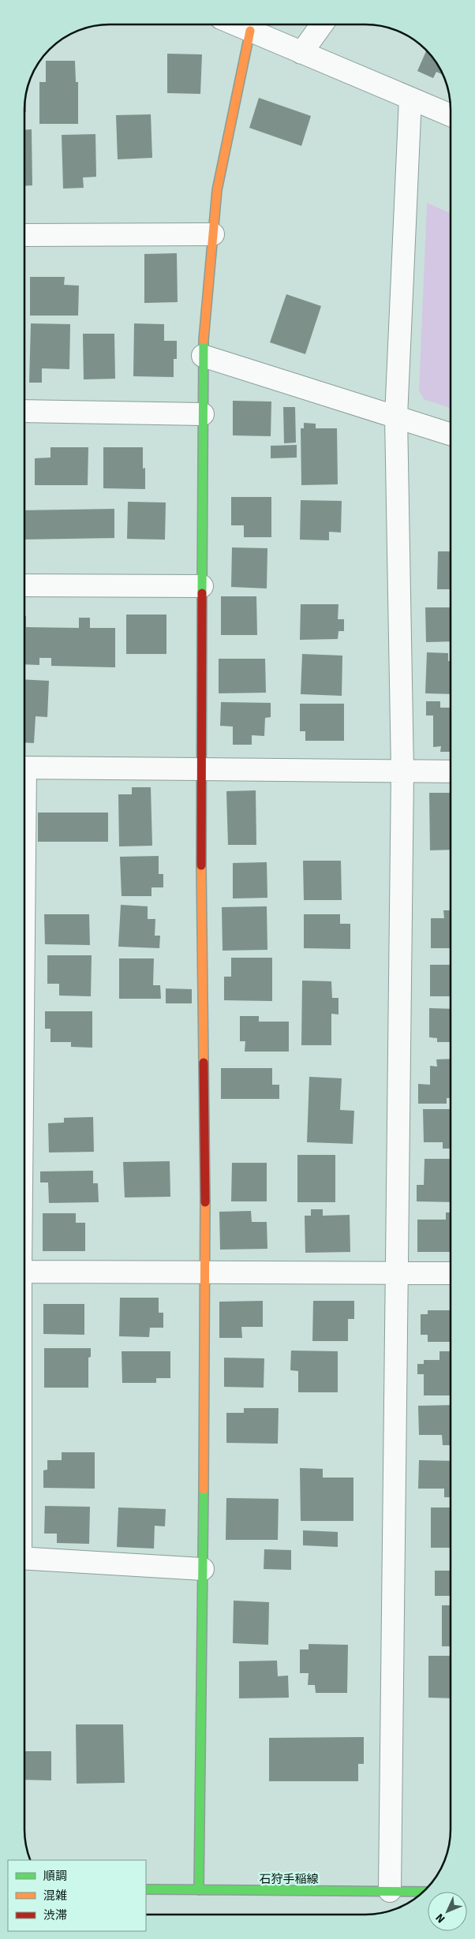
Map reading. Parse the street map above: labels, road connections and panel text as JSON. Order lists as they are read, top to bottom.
{
  "streets": {
    "street": ["石狩手稲線"]
  },
  "legend": ["順調", "混雑", "渋滞"],
  "north": "bottom left"
}
